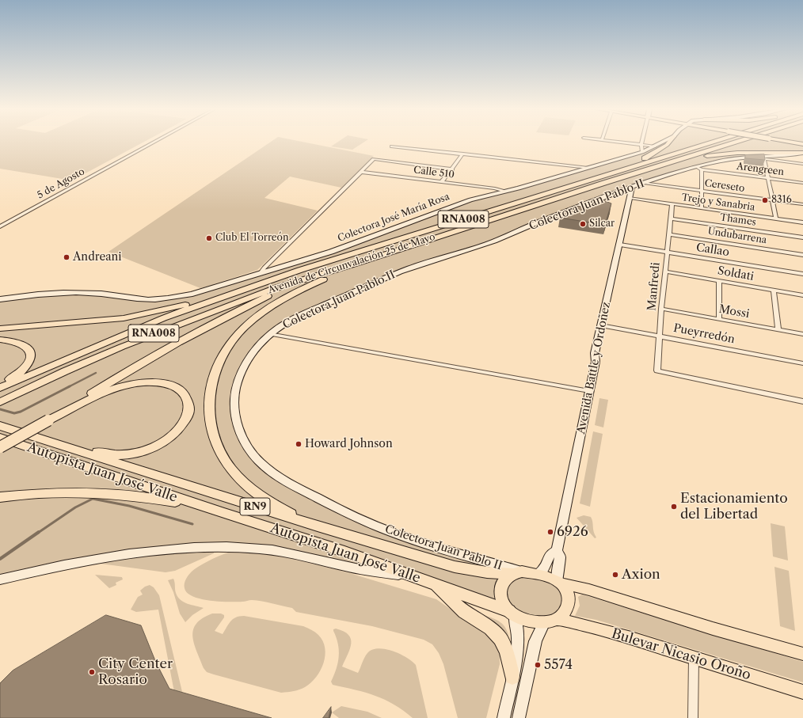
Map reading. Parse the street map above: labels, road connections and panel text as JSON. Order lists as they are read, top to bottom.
{
  "streets": {
    "highway": [
      "RNA008",
      "Avenida de Circunvalación 25 de Mayo",
      "Autopista Juan José Valle",
      "RN9"
    ],
    "main road": [
      "Colectora Juan Pablo II",
      "Colectora José María Rosa",
      "Avenida Battle y Ordoñez",
      "Bulevar Nicasio Oroño"
    ],
    "street": [
      "Arengreen",
      "Calle 510",
      "5 de Agosto",
      "Cereseto",
      "Trejo y Sanabria",
      "Thames",
      "Undubarrena",
      "Callao",
      "Soldati",
      "Manfredi",
      "Mossi",
      "Pueyrredón"
    ]
  },
  "crossings": [
    ["Arengreen", "Colectora Juan Pablo II"],
    ["Calle 510", "Colectora José María Rosa"],
    ["Cereseto", "Colectora Juan Pablo II"],
    ["Trejo y Sanabria", "Manfredi"],
    ["Trejo y Sanabria", "Avenida Battle y Ordoñez"],
    ["Colectora Juan Pablo II", "Avenida Battle y Ordoñez"],
    ["Colectora Juan Pablo II", "Autopista Juan José Valle"],
    ["Colectora Juan Pablo II", "Bulevar Nicasio Oroño"],
    ["Thames", "Manfredi"],
    ["Undubarrena", "Manfredi"],
    ["Callao", "Manfredi"],
    ["Callao", "Avenida Battle y Ordoñez"],
    ["Soldati", "Manfredi"],
    ["Manfredi", "Mossi"],
    ["Manfredi", "Pueyrredón"],
    ["Pueyrredón", "Avenida Battle y Ordoñez"],
    ["Avenida Battle y Ordoñez", "Autopista Juan José Valle"],
    ["Avenida Battle y Ordoñez", "Bulevar Nicasio Oroño"],
    ["Autopista Juan José Valle", "Bulevar Nicasio Oroño"]
  ],
  "places": [
    "8316",
    "Silcar",
    "Club El Torreón",
    "Andreani",
    "Howard Johnson",
    "Estacionamiento del Libertad",
    "6926",
    "Axion",
    "5574",
    "City Center Rosario"
  ]
}
